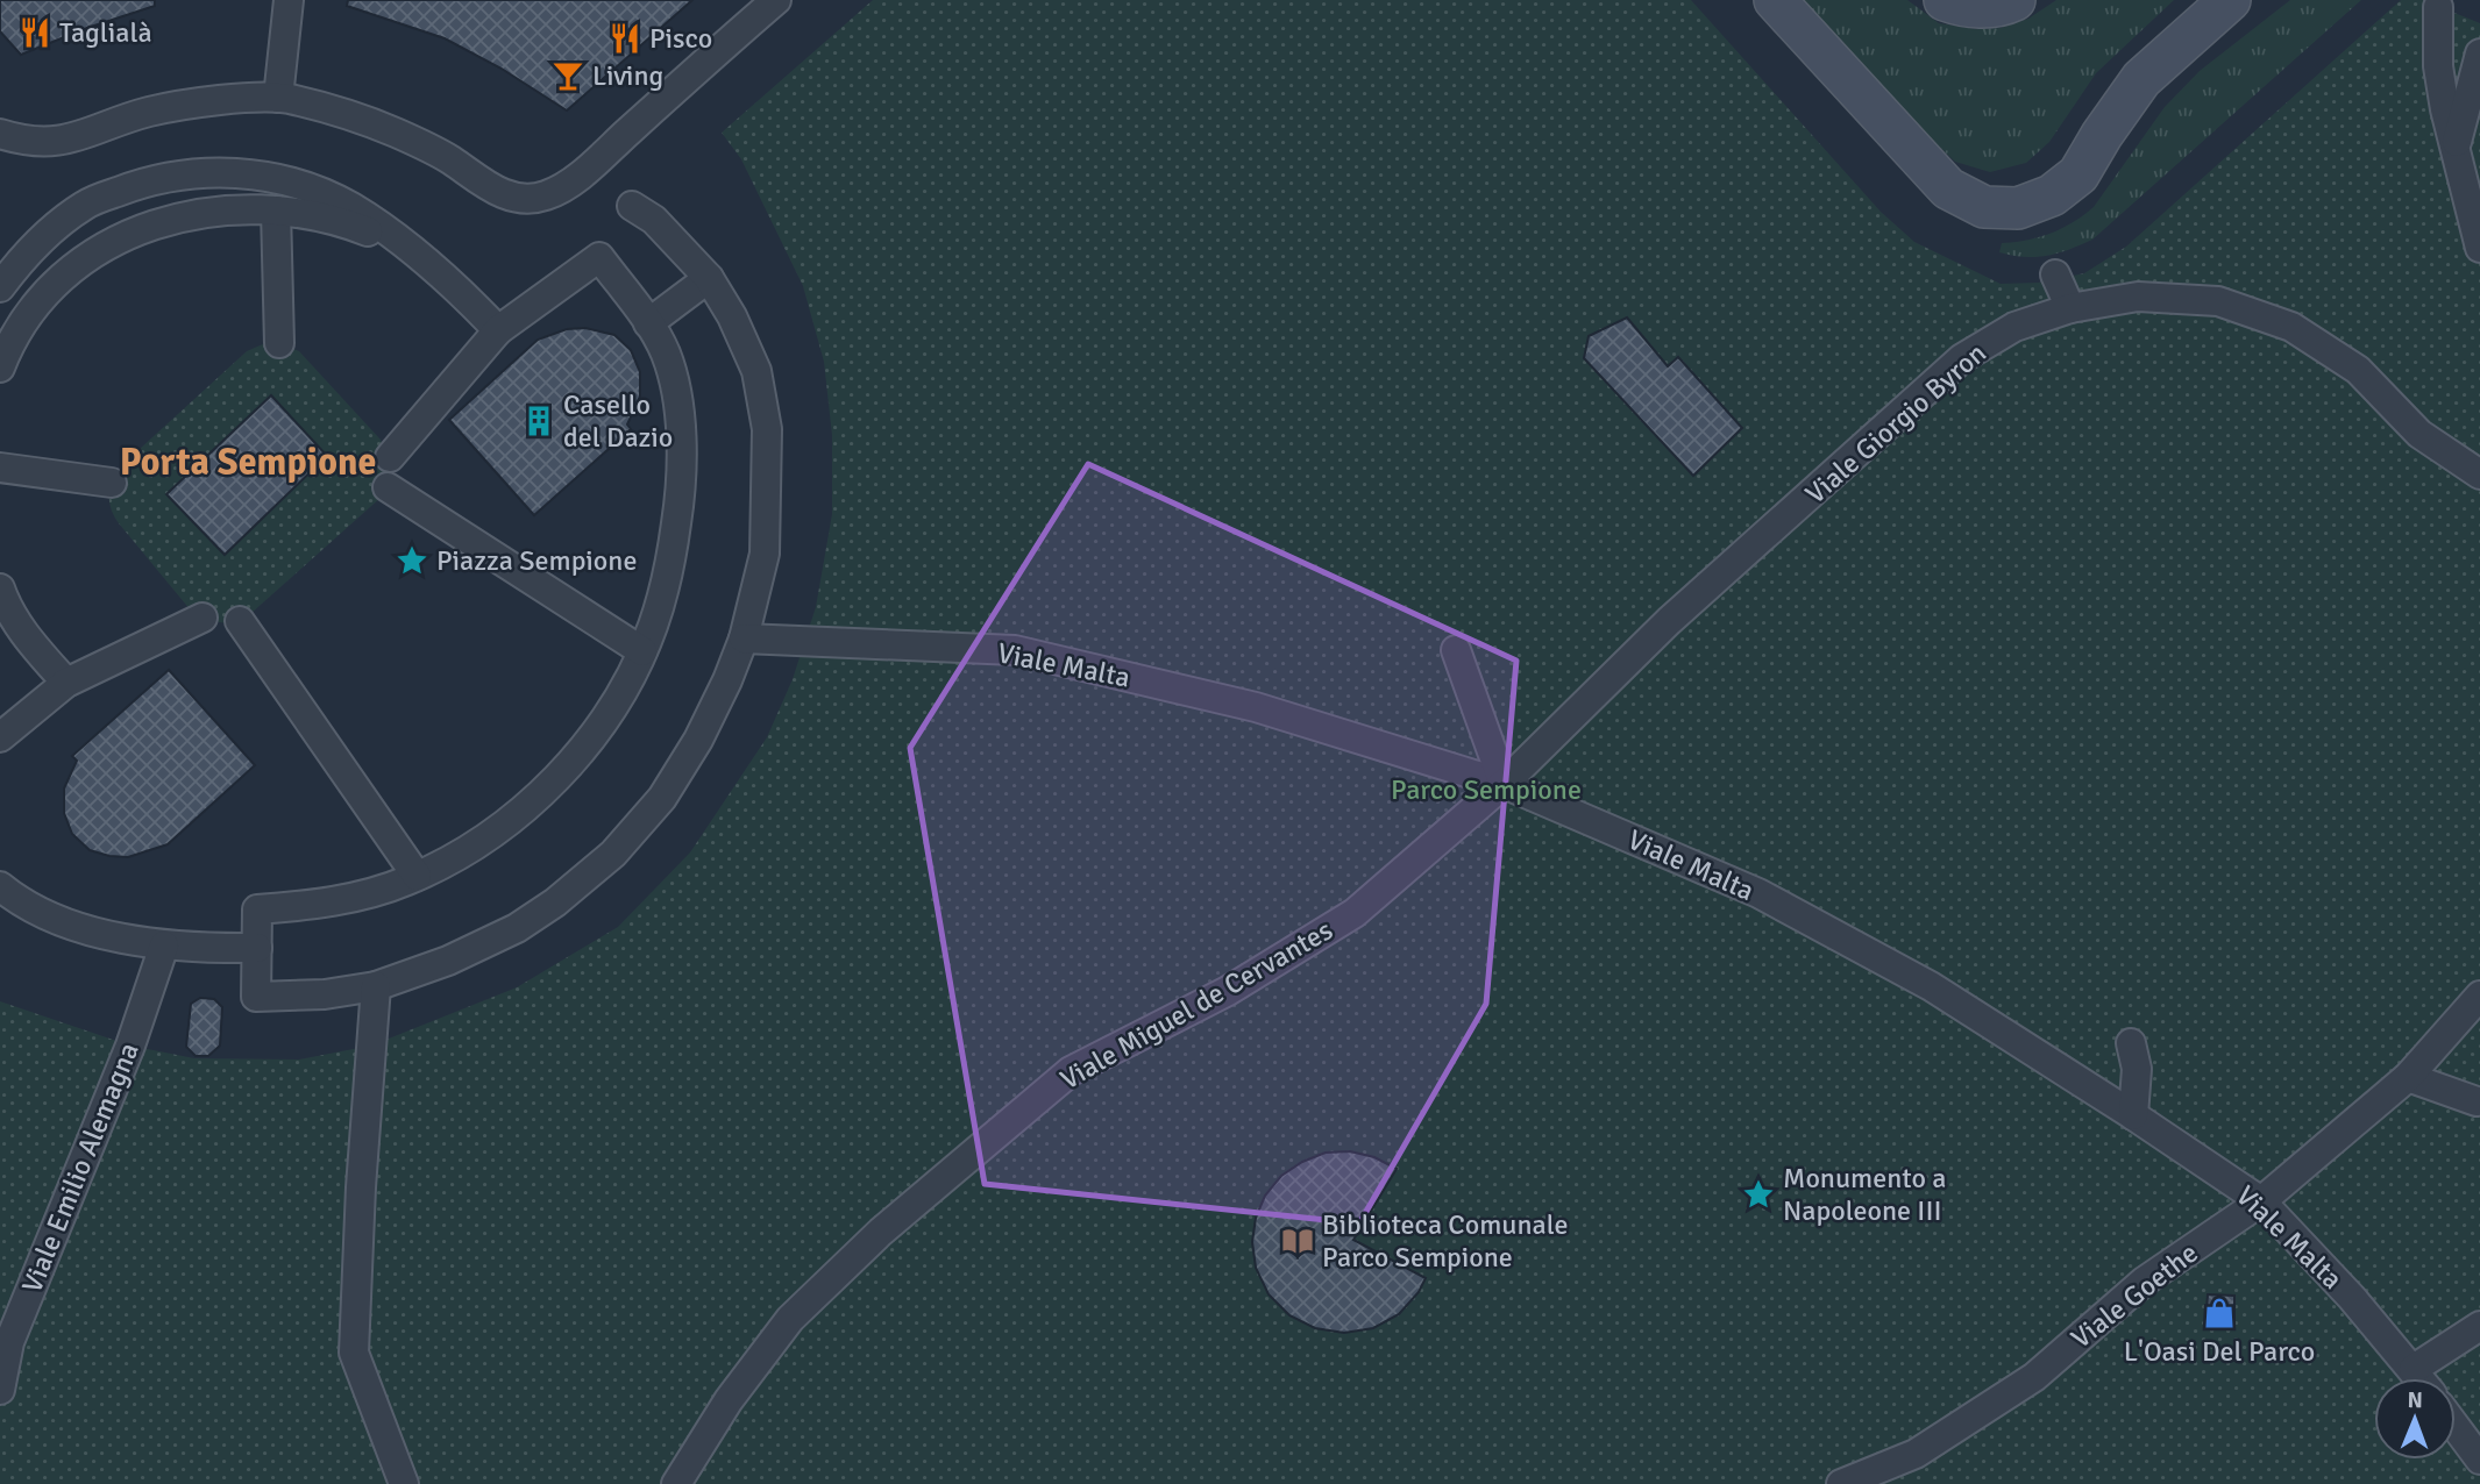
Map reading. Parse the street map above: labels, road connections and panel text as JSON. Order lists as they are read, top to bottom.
{
  "streets": {
    "street": [
      "Viale Giorgio Byron",
      "Viale Malta",
      "Viale Miguel de Cervantes",
      "Viale Emilio Alemagna",
      "Viale Goethe"
    ]
  },
  "crossings": [
    ["Viale Giorgio Byron", "Viale Malta"],
    ["Viale Giorgio Byron", "Viale Miguel de Cervantes"],
    ["Viale Malta", "Viale Miguel de Cervantes"],
    ["Viale Malta", "Viale Goethe"]
  ],
  "districts": ["Porta Sempione"],
  "parks": ["Parco Sempione"],
  "places": {
    "restaurant": ["Taglialà", "Pisco"],
    "bar": ["Living"],
    "building": ["Casello del Dazio"],
    "place": ["Piazza Sempione", "Monumento a Napoleone III"],
    "library": ["Biblioteca Comunale Parco Sempione"],
    "shop": ["L'Oasi Del Parco"]
  },
  "north": "top"
}
